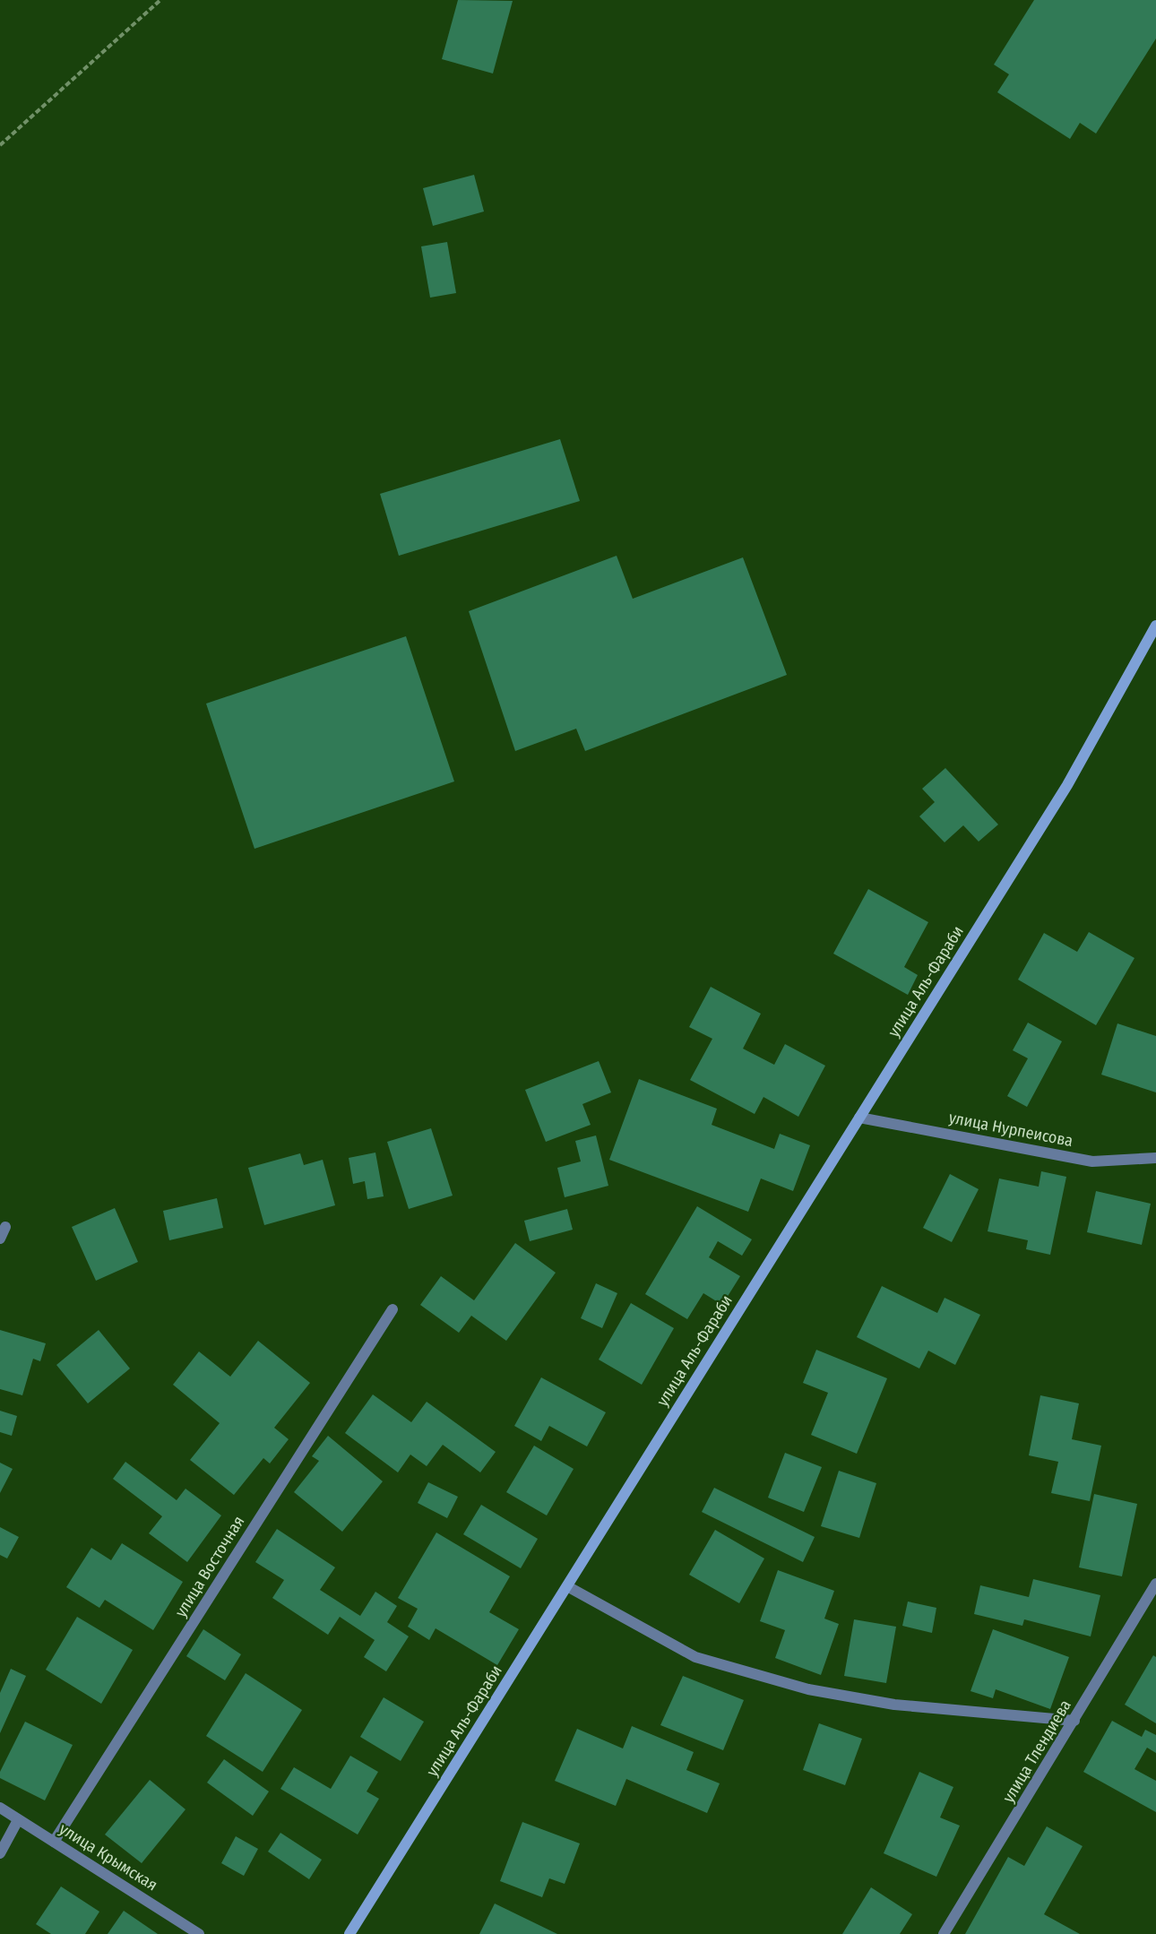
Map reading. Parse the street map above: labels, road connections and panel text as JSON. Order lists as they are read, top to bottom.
{
  "streets": {
    "main road": ["улица Аль-Фараби"],
    "street": [
      "улица Нурпеисова",
      "улица Восточная",
      "улица Тлендиева",
      "улица Крымская"
    ]
  },
  "crossings": [
    ["улица Аль-Фараби", "улица Нурпеисова"],
    ["улица Восточная", "улица Крымская"]
  ]
}
